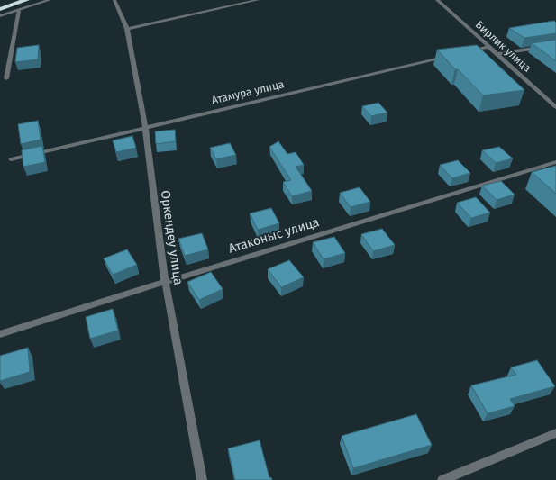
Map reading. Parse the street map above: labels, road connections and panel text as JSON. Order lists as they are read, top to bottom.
{
  "streets": {
    "street": [
      "Бирлик улица",
      "Атамура улица",
      "Атаконыс улица",
      "Оркендеу улица"
    ]
  },
  "crossings": [
    ["Атамура улица", "Оркендеу улица"],
    ["Атаконыс улица", "Оркендеу улица"]
  ]
}
